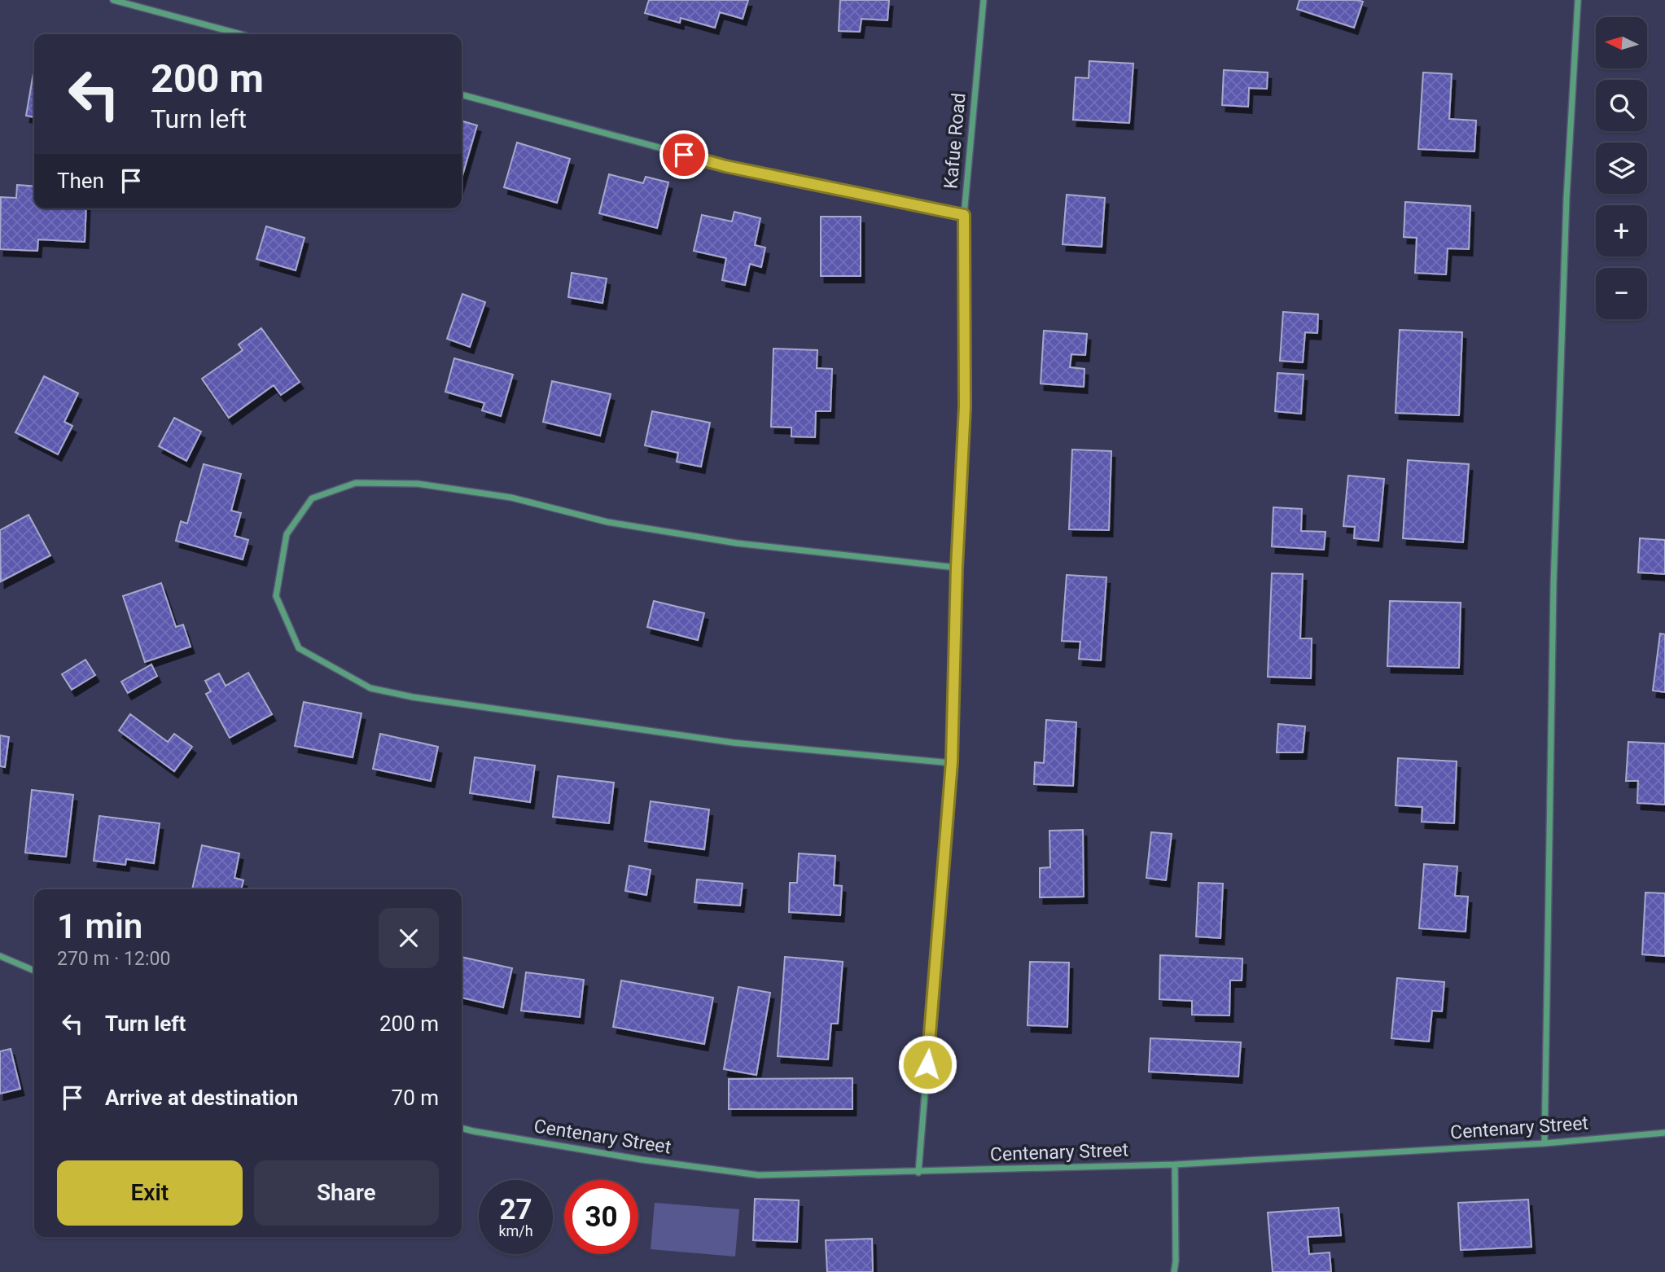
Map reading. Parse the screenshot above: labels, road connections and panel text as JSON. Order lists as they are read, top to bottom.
{
  "streets": {
    "street": ["Kafue Road", "Centenary Street"]
  },
  "crossings": [
    ["Kafue Road", "Centenary Street"]
  ],
  "north": "left",
  "page": {
    "map_buttons": ["+", "−"],
    "turn": ["200 m", "Turn left"],
    "then": "Then",
    "heading": ["1 min", "270 m · 12:00"],
    "list": [
      {
        "name": "Turn left",
        "value": "200 m"
      },
      {
        "name": "Arrive at destination",
        "value": "70 m"
      }
    ],
    "buttons": ["Exit", "Share"],
    "speed": "27 km/h",
    "limit": "30"
  }
}
